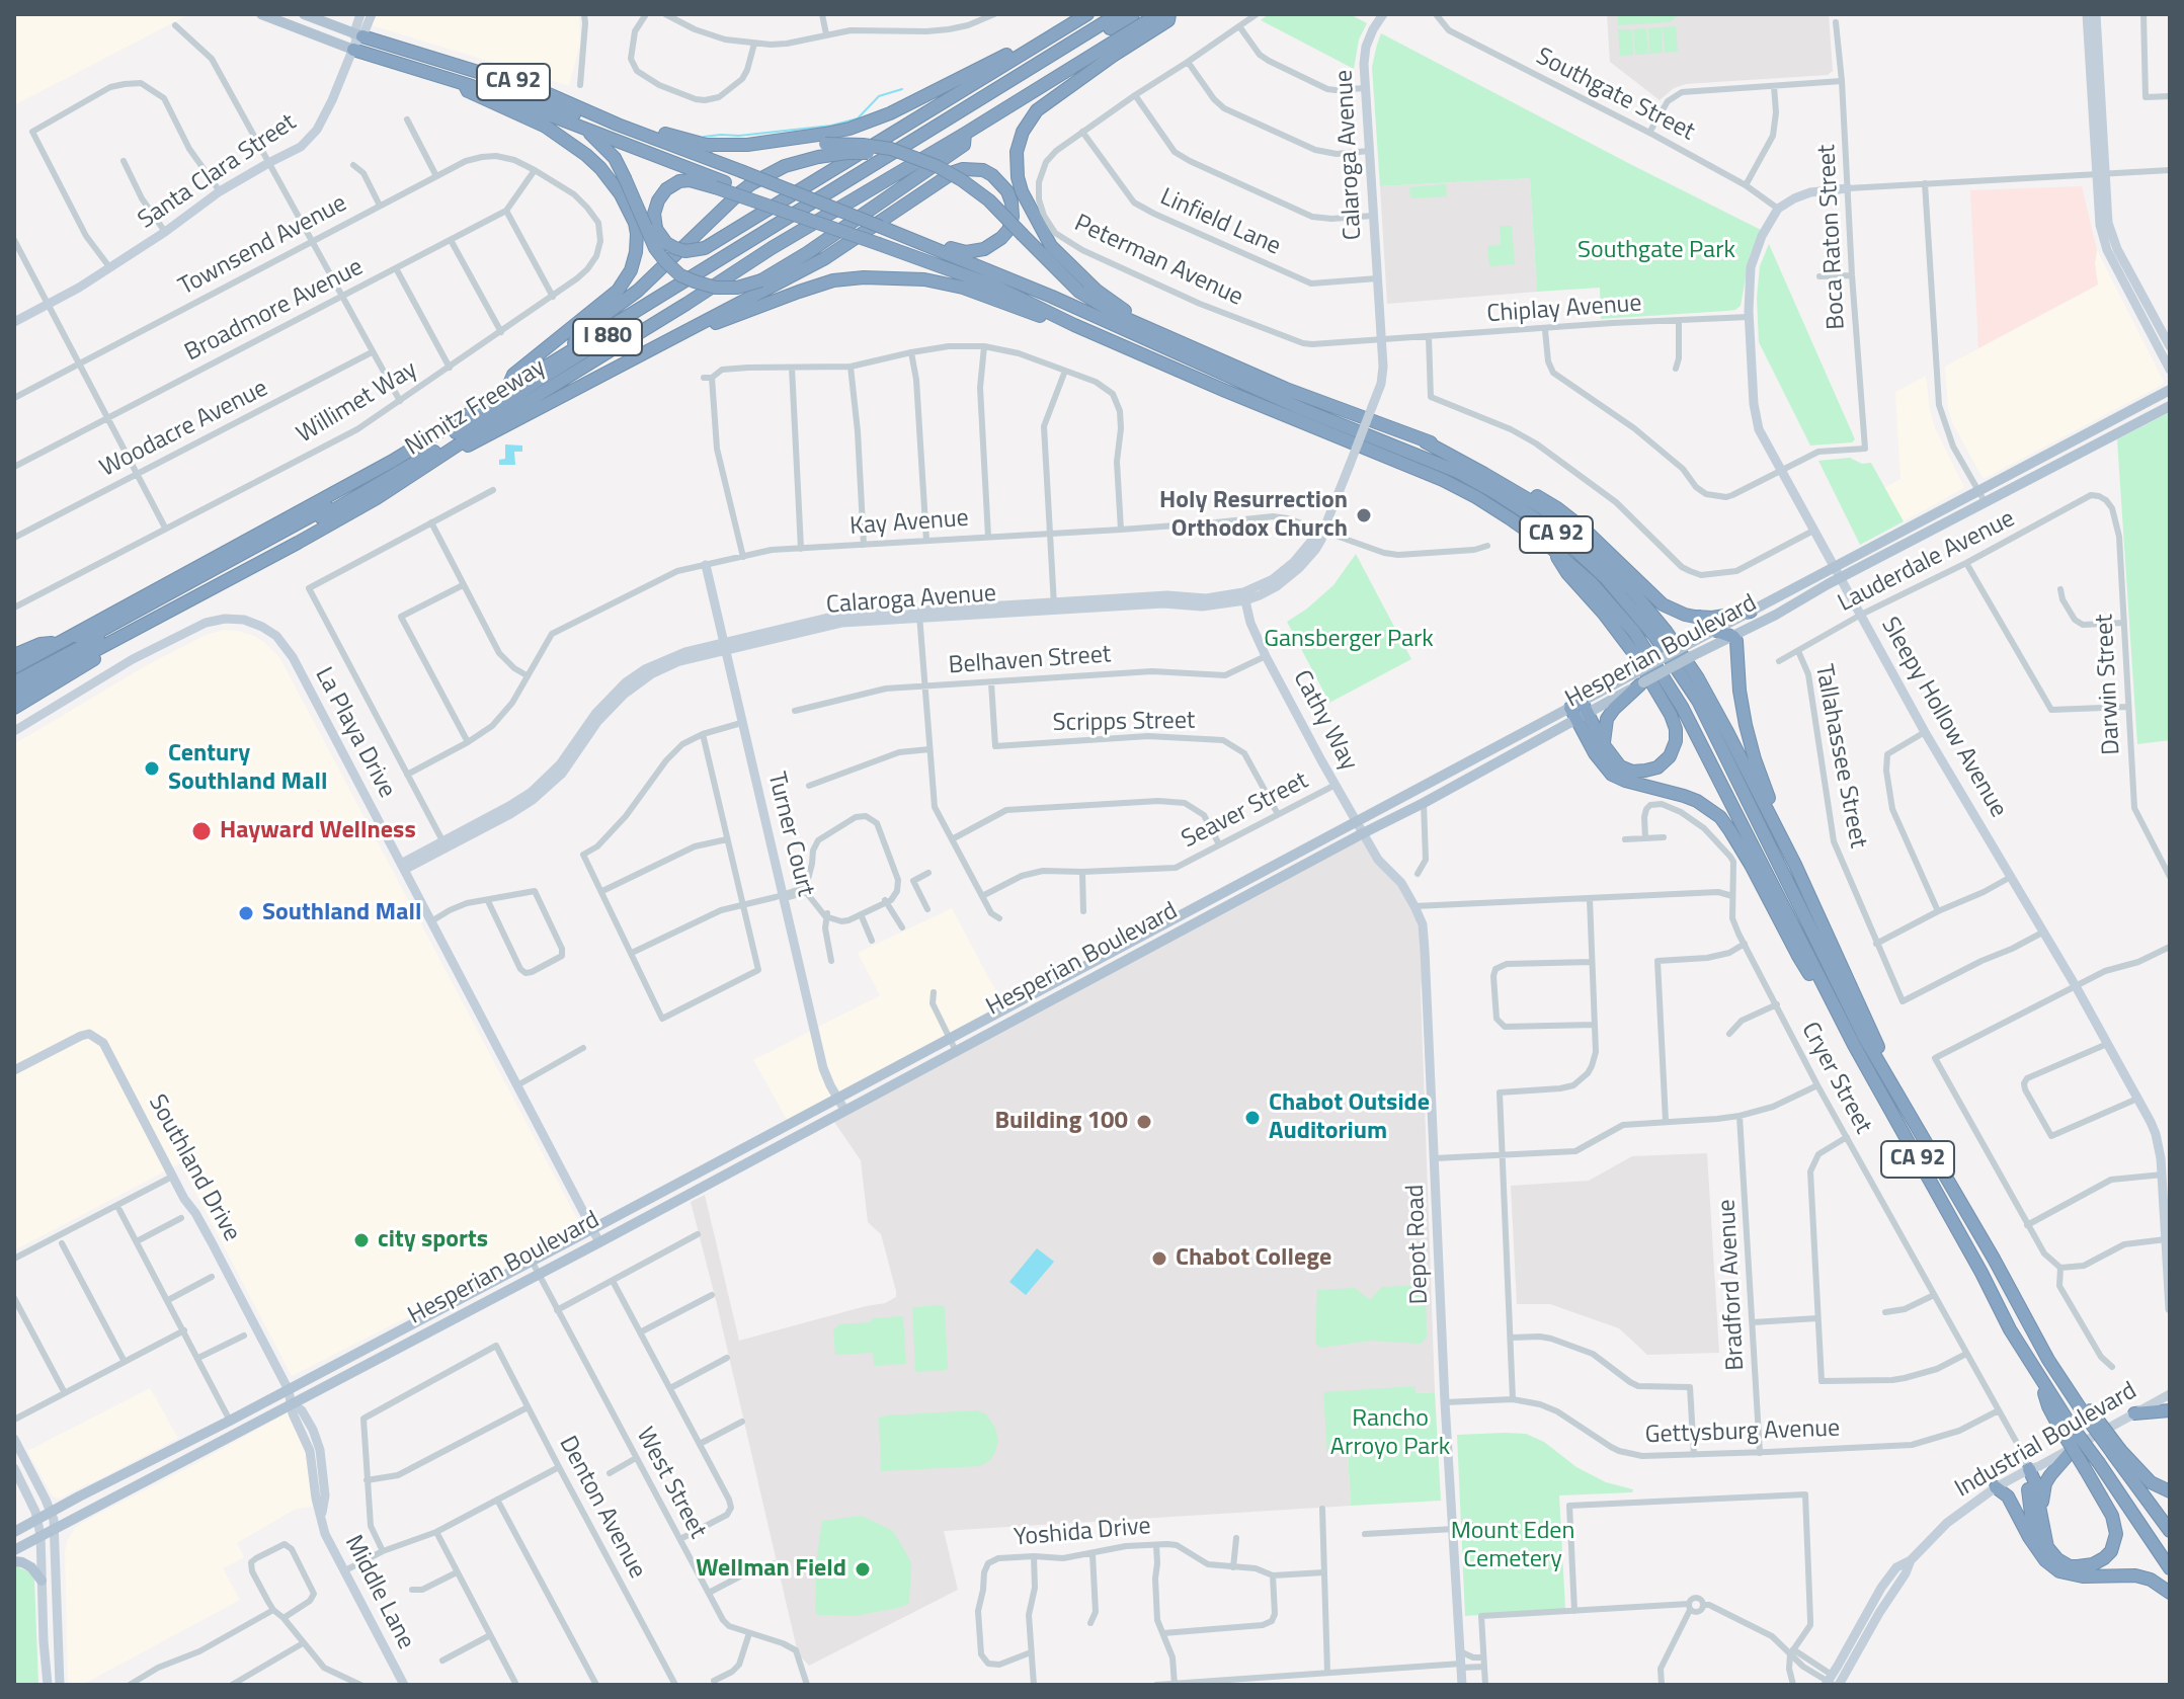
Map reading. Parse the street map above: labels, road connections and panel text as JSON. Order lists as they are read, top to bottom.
{
  "streets": {
    "highway": ["CA 92", "I 880", "Nimitz Freeway"],
    "main road": ["Hesperian Boulevard"],
    "street": [
      "Southgate Street",
      "Calaroga Avenue",
      "Santa Clara Street",
      "Linfield Lane",
      "Boca Raton Street",
      "Townsend Avenue",
      "Peterman Avenue",
      "Chiplay Avenue",
      "Broadmore Avenue",
      "Willimet Way",
      "Woodacre Avenue",
      "Kay Avenue",
      "Lauderdale Avenue",
      "Belhaven Street",
      "Darwin Street",
      "Sleepy Hollow Avenue",
      "Cathy Way",
      "Scripps Street",
      "La Playa Drive",
      "Tallahassee Street",
      "Seaver Street",
      "Turner Court",
      "Cryer Street",
      "Southland Drive",
      "Depot Road",
      "Bradford Avenue",
      "Gettysburg Avenue",
      "Industrial Boulevard",
      "West Street",
      "Denton Avenue",
      "Yoshida Drive",
      "Middle Lane"
    ]
  },
  "crossings": [
    ["CA 92", "Santa Clara Street"],
    ["Southgate Street", "Sleepy Hollow Avenue"],
    ["Calaroga Avenue", "Linfield Lane"],
    ["Calaroga Avenue", "Peterman Avenue"],
    ["Calaroga Avenue", "Chiplay Avenue"],
    ["Calaroga Avenue", "Kay Avenue"],
    ["Calaroga Avenue", "Cathy Way"],
    ["Calaroga Avenue", "La Playa Drive"],
    ["Calaroga Avenue", "Turner Court"],
    ["Linfield Lane", "Peterman Avenue"],
    ["Boca Raton Street", "Sleepy Hollow Avenue"],
    ["Townsend Avenue", "Broadmore Avenue"],
    ["Townsend Avenue", "Willimet Way"],
    ["Peterman Avenue", "Chiplay Avenue"],
    ["Chiplay Avenue", "Sleepy Hollow Avenue"],
    ["Broadmore Avenue", "Willimet Way"],
    ["I 880", "Nimitz Freeway"],
    ["Kay Avenue", "Turner Court"],
    ["Lauderdale Avenue", "Darwin Street"],
    ["Lauderdale Avenue", "Sleepy Hollow Avenue"],
    ["Lauderdale Avenue", "Tallahassee Street"],
    ["Hesperian Boulevard", "Sleepy Hollow Avenue"],
    ["Hesperian Boulevard", "Cathy Way"],
    ["Hesperian Boulevard", "La Playa Drive"],
    ["Hesperian Boulevard", "Turner Court"],
    ["Hesperian Boulevard", "Southland Drive"],
    ["Hesperian Boulevard", "Depot Road"],
    ["Hesperian Boulevard", "West Street"],
    ["Hesperian Boulevard", "Middle Lane"],
    ["Belhaven Street", "Cathy Way"],
    ["Belhaven Street", "Scripps Street"],
    ["Sleepy Hollow Avenue", "Tallahassee Street"],
    ["Cathy Way", "Seaver Street"],
    ["Cathy Way", "Depot Road"],
    ["Scripps Street", "Seaver Street"],
    ["Cryer Street", "Gettysburg Avenue"],
    ["Cryer Street", "Industrial Boulevard"],
    ["Southland Drive", "Middle Lane"],
    ["Depot Road", "Gettysburg Avenue"],
    ["Bradford Avenue", "Gettysburg Avenue"]
  ],
  "parks": [
    "Southgate Park",
    "Gansberger Park",
    "Rancho Arroyo Park",
    "Mount Eden Cemetery"
  ],
  "places": [
    "Holy Resurrection Orthodox Church",
    "Century Southland Mall",
    "Hayward Wellness",
    "Southland Mall",
    "Chabot Outside Auditorium",
    "Building 100",
    "city sports",
    "Chabot College",
    "Wellman Field"
  ]
}
